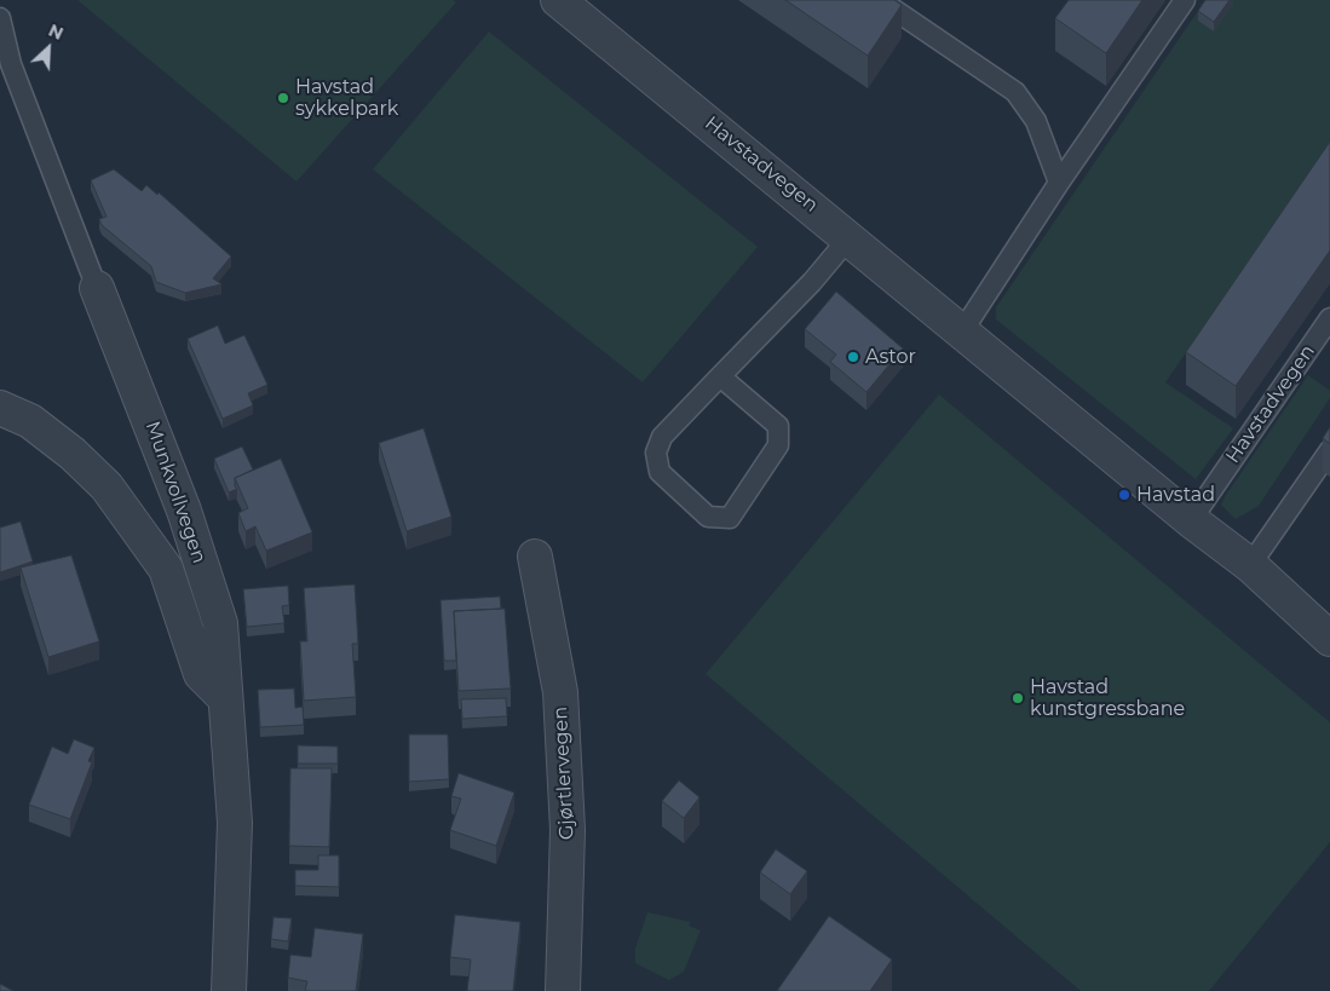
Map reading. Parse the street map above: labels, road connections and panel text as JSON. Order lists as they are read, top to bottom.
{
  "streets": {
    "street": ["Havstadvegen", "Munkvollvegen", "Gjørtlervegen"]
  },
  "places": [
    "Havstad sykkelpark",
    "Astor",
    "Havstad",
    "Havstad kunstgressbane"
  ],
  "north": "top right"
}
